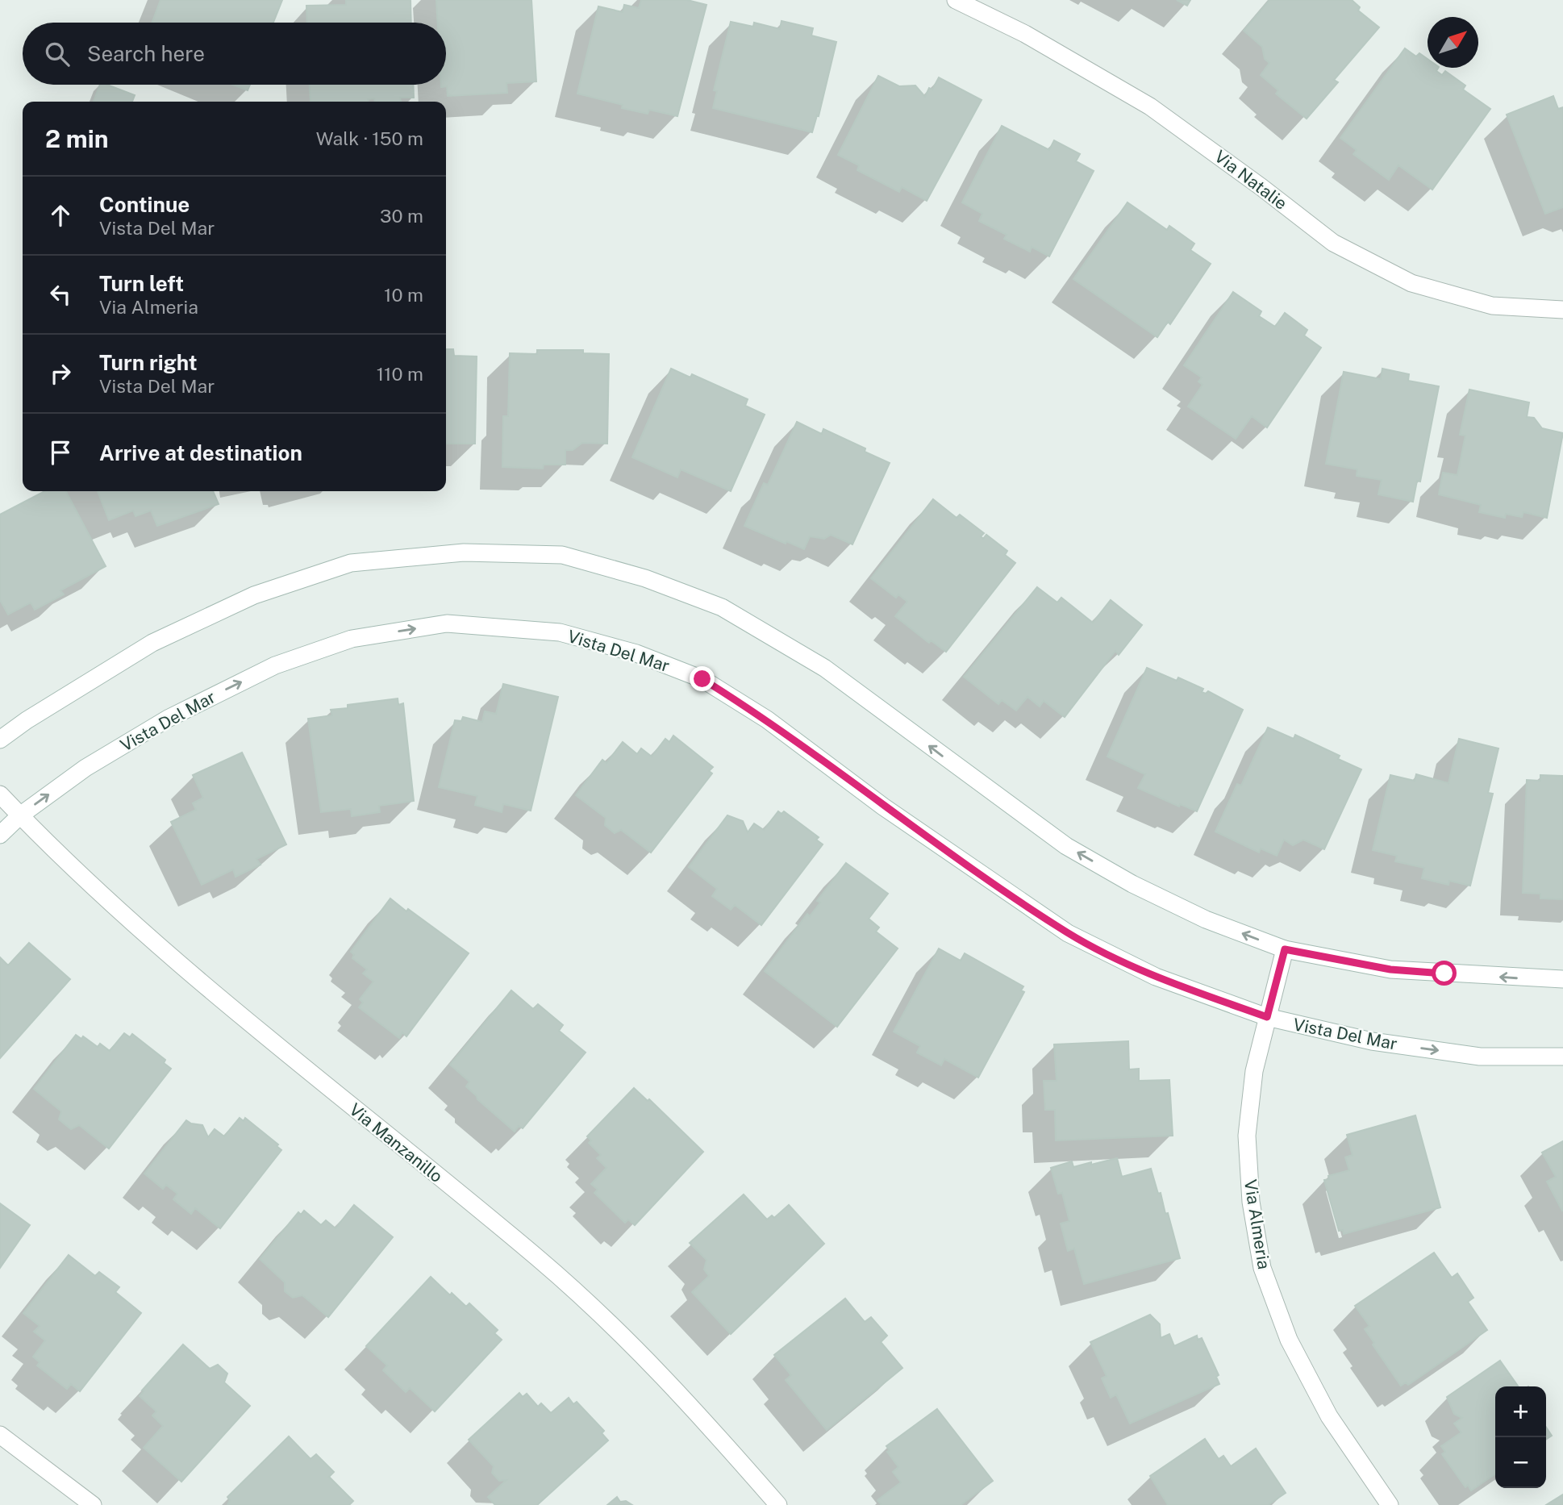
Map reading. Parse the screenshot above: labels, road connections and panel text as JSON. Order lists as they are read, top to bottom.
{
  "streets": {
    "street": [
      "Via Natalie",
      "Vista Del Mar",
      "Via Manzanillo",
      "Via Almeria"
    ]
  },
  "crossings": [
    ["Vista Del Mar", "Via Manzanillo"],
    ["Vista Del Mar", "Via Almeria"]
  ],
  "north": "top right",
  "page": {
    "search": "Search here",
    "heading": ["2 min", "Walk · 150 m"],
    "list": [
      ["Continue", "Vista Del Mar", "30 m"],
      ["Turn left", "Via Almeria", "10 m"],
      ["Turn right", "Vista Del Mar", "110 m"],
      "Arrive at destination"
    ],
    "map_buttons": ["+", "−"]
  }
}
